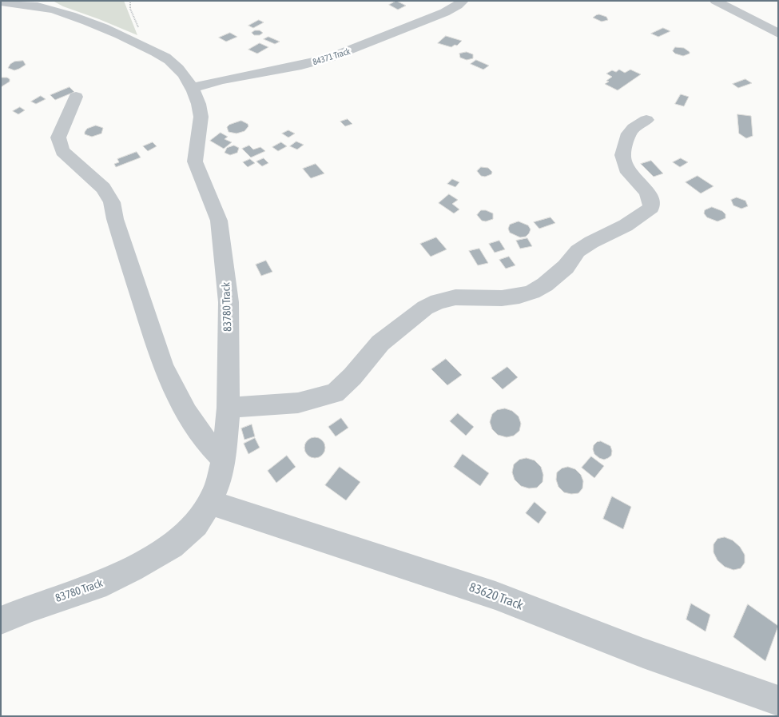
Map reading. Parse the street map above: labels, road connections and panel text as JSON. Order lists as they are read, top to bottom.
{
  "streets": {
    "street": ["84371 Track", "83780 Track", "83620 Track"]
  },
  "crossings": [
    ["84371 Track", "83780 Track"],
    ["83780 Track", "83620 Track"]
  ]
}
